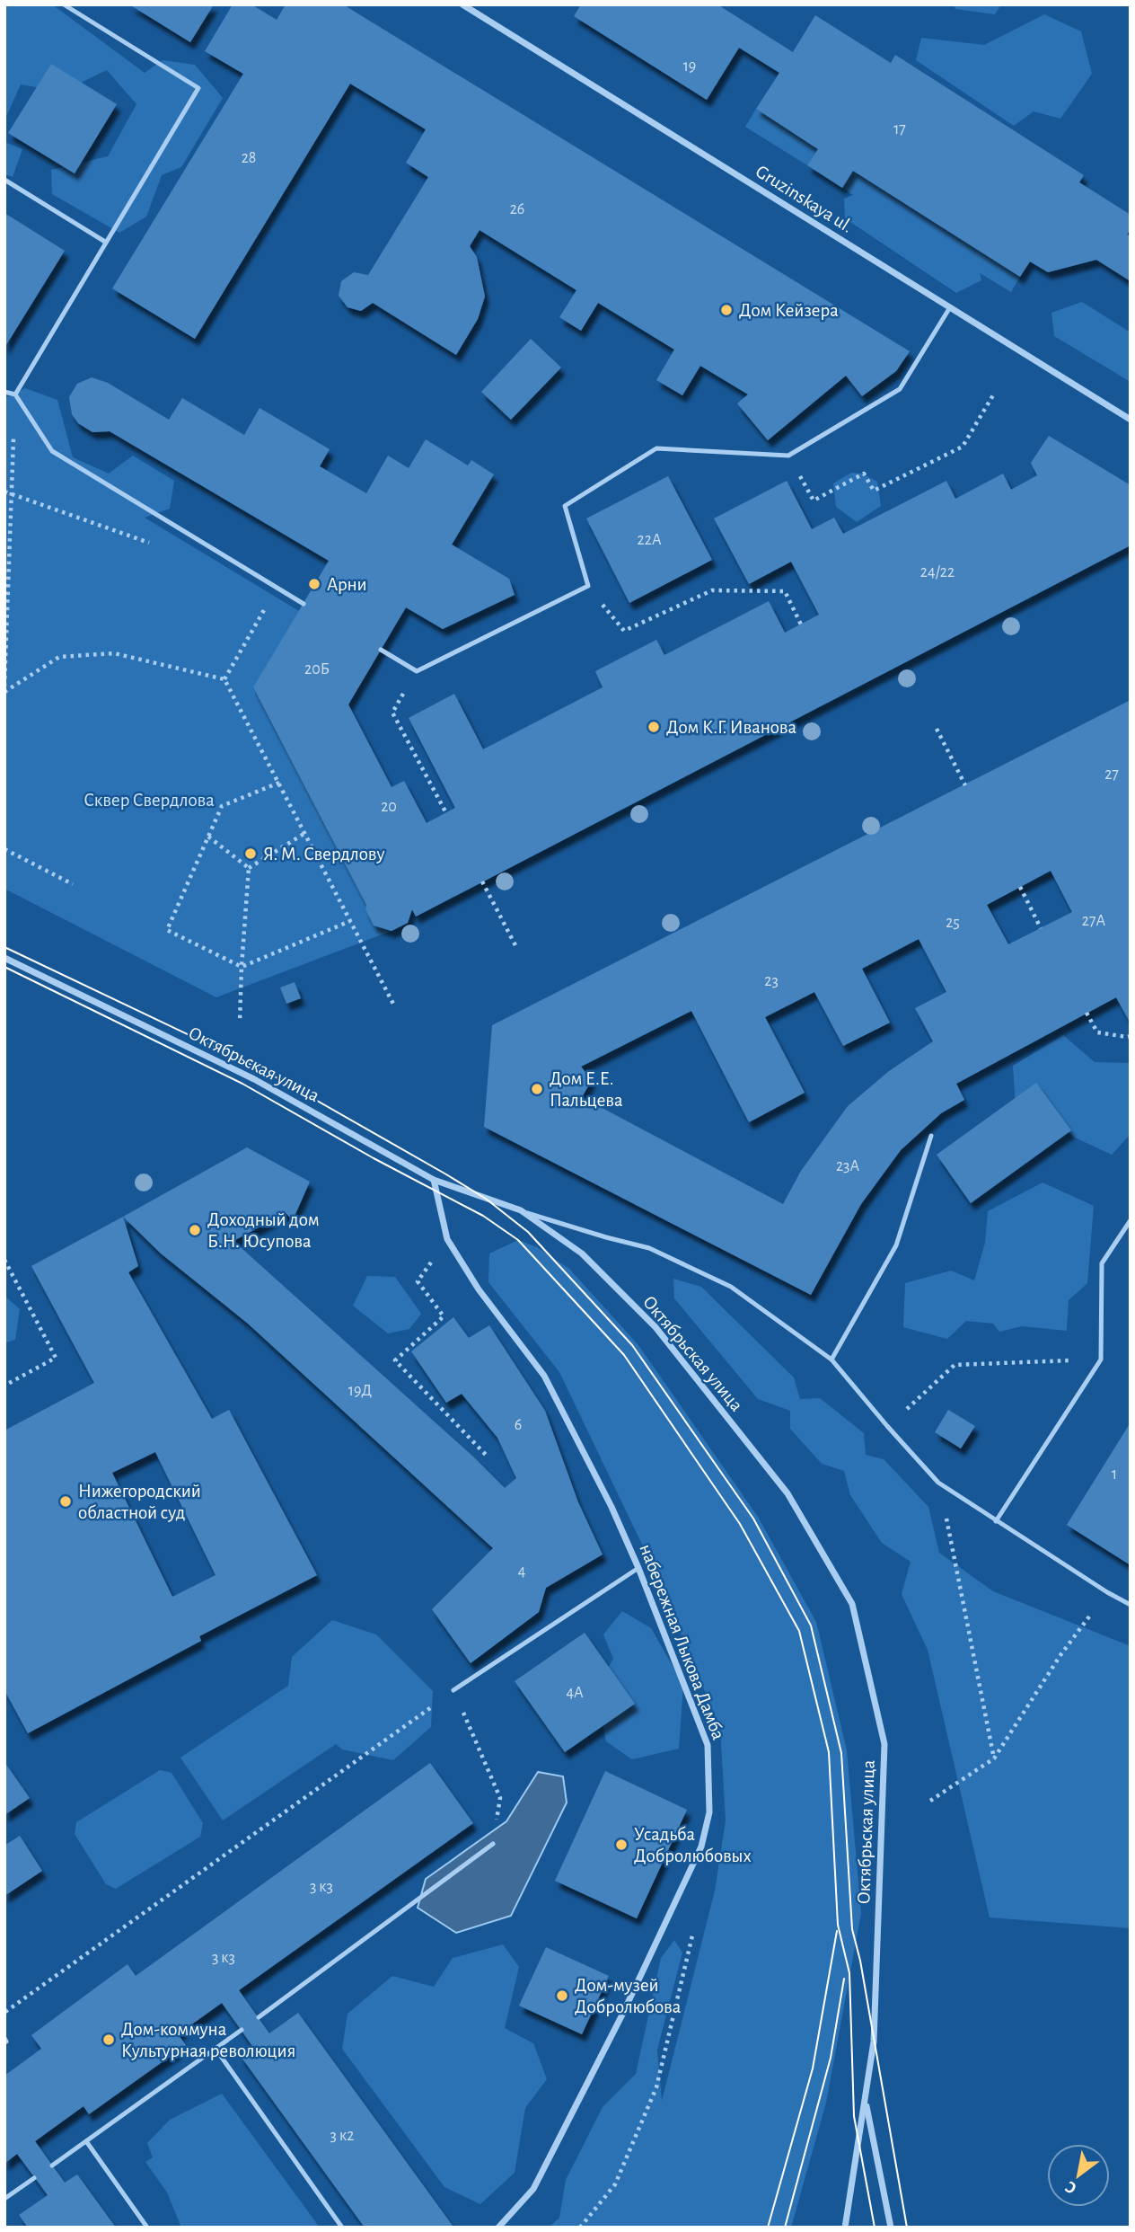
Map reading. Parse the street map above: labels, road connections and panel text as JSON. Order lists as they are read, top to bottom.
{
  "streets": {
    "street": ["Gruzinskaya ul.", "Октябрьская улица", "набережная Лыкова Дамба"]
  },
  "crossings": [
    ["Октябрьская улица", "набережная Лыкова Дамба"]
  ],
  "parks": ["Сквер Свердлова"],
  "places": [
    "Дом Кейзера",
    "Арни",
    "Дом К.Г. Иванова",
    "Я. М. Свердлову",
    "Дом Е.Е. Пальцева",
    "Доходный дом Б.Н. Юсупова",
    "Нижегородский областной суд",
    "Усадьба Добролюбовых",
    "Дом-музей Добролюбова",
    "Дом-коммуна Культурная революция"
  ],
  "house_numbers": [
    "19",
    "17",
    "28",
    "26",
    "22А",
    "24/22",
    "20Б",
    "27",
    "20",
    "27А",
    "25",
    "23",
    "23А",
    "19Д",
    "6",
    "1",
    "4",
    "4А",
    "3 к3",
    "3 к3",
    "3 к2"
  ],
  "north": "bottom left"
}
